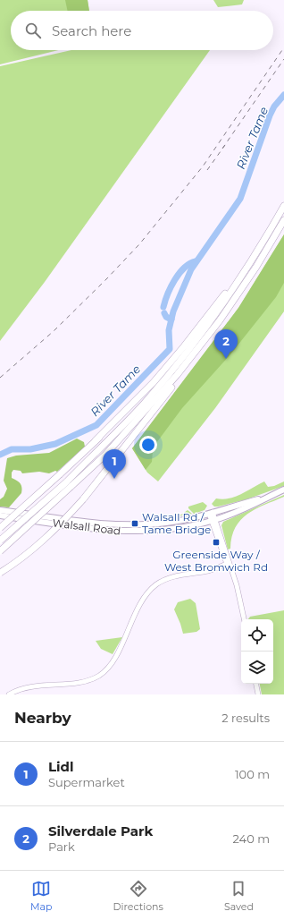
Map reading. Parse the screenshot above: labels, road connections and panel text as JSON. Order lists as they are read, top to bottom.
{
  "streets": {
    "main road": ["Walsall Road"]
  },
  "water": ["River Tame"],
  "places": {
    "transit": ["Walsall Rd / Tame Bridge", "Greenside Way / West Bromwich Rd"]
  },
  "page": {
    "search": "Search here",
    "pins": ["2", "1"],
    "heading": ["Nearby", "2 results"],
    "list": [
      {
        "mark": "1",
        "name": "Lidl",
        "note": "Supermarket",
        "value": "100 m"
      },
      {
        "mark": "2",
        "name": "Silverdale Park",
        "note": "Park",
        "value": "240 m"
      }
    ],
    "nav": ["Map", "Directions", "Saved"]
  }
}
